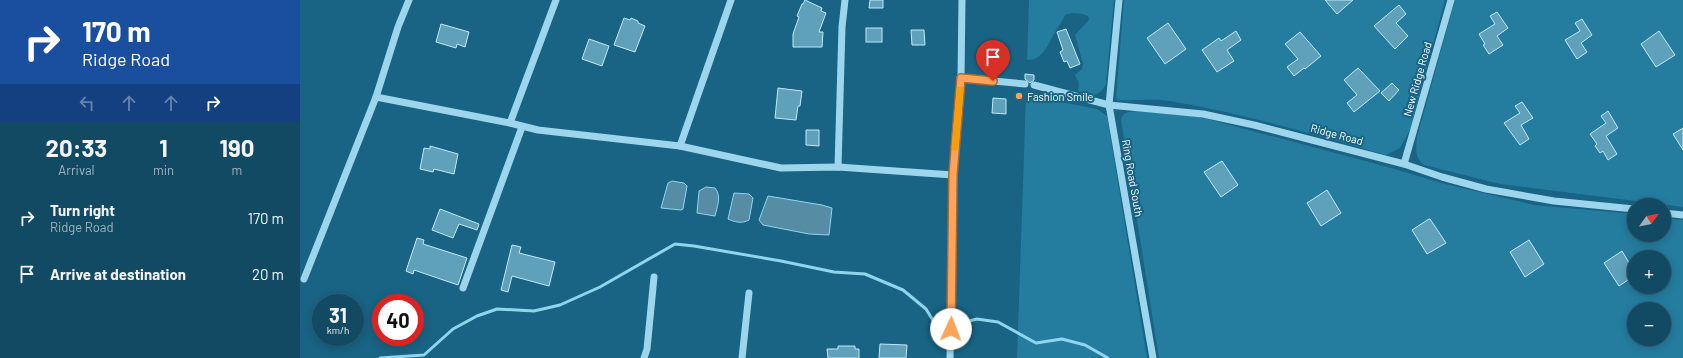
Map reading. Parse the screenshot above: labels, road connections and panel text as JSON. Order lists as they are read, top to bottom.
{
  "streets": {
    "street": ["New Ridge Road", "Ridge Road", "Ring Road South"]
  },
  "crossings": [
    ["New Ridge Road", "Ridge Road"],
    ["Ridge Road", "Ring Road South"]
  ],
  "places": ["Fashion Smile"],
  "north": "top right",
  "page": {
    "turn": ["170 m", "Ridge Road"],
    "eta": [
      "20:33",
      "Arrival",
      "1",
      "min",
      "190",
      "m"
    ],
    "list": [
      {
        "name": "Turn right",
        "note": "Ridge Road",
        "value": "170 m"
      },
      {
        "name": "Arrive at destination",
        "value": "20 m"
      }
    ],
    "map_buttons": ["+", "−"],
    "speed": "31 km/h",
    "limit": "40"
  }
}
